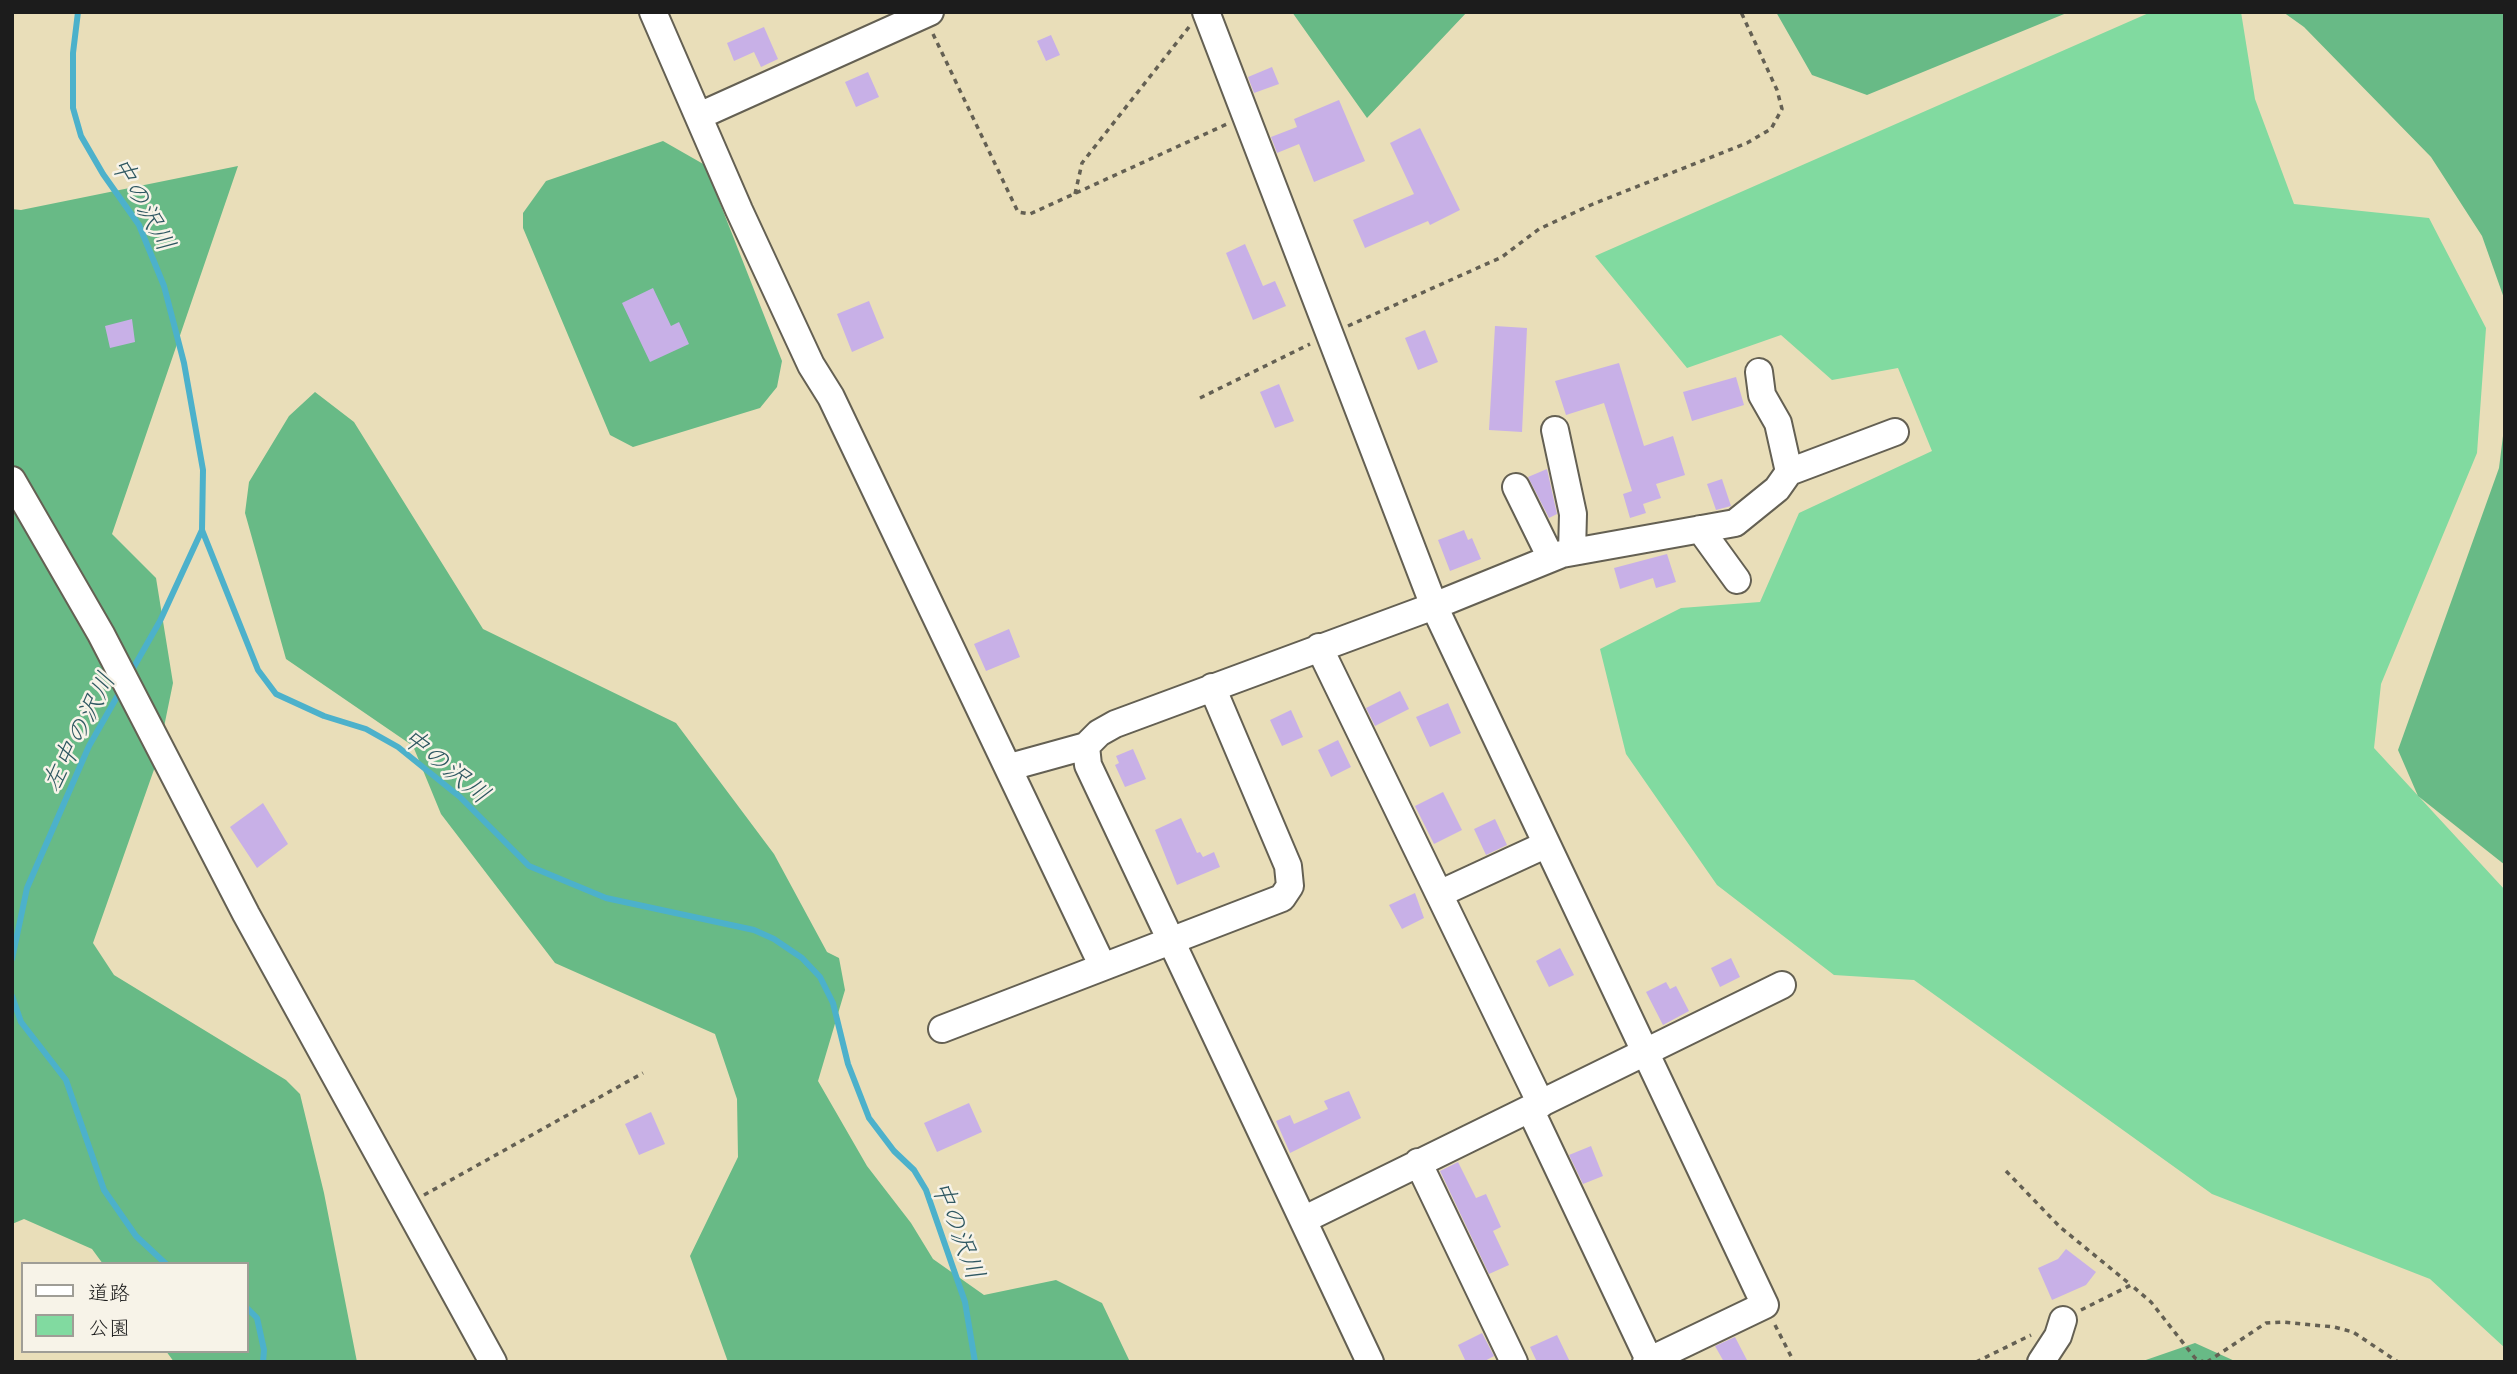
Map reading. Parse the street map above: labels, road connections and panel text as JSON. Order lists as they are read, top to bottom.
{
  "water": ["中の沢川", "左中の沢川"],
  "legend": ["道路", "公園"]
}
